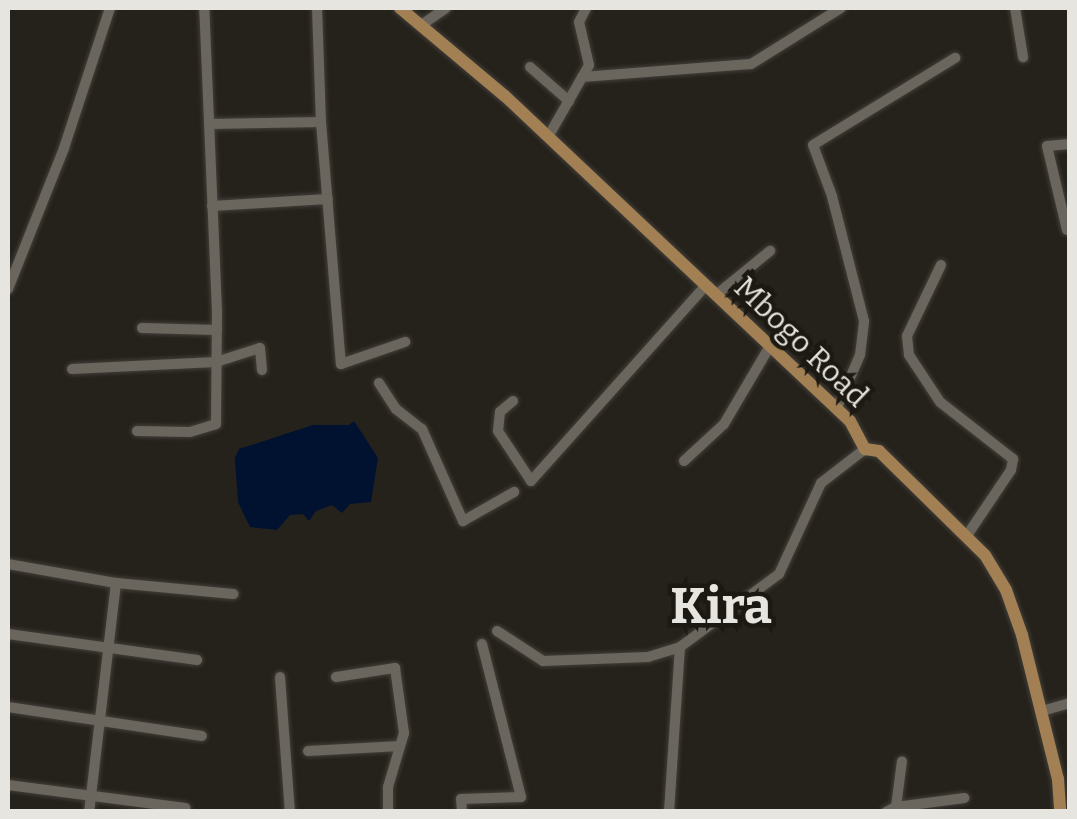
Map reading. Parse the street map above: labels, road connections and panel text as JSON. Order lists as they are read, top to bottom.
{
  "streets": {
    "main road": ["Mbogo Road"]
  },
  "districts": ["Kira"]
}
